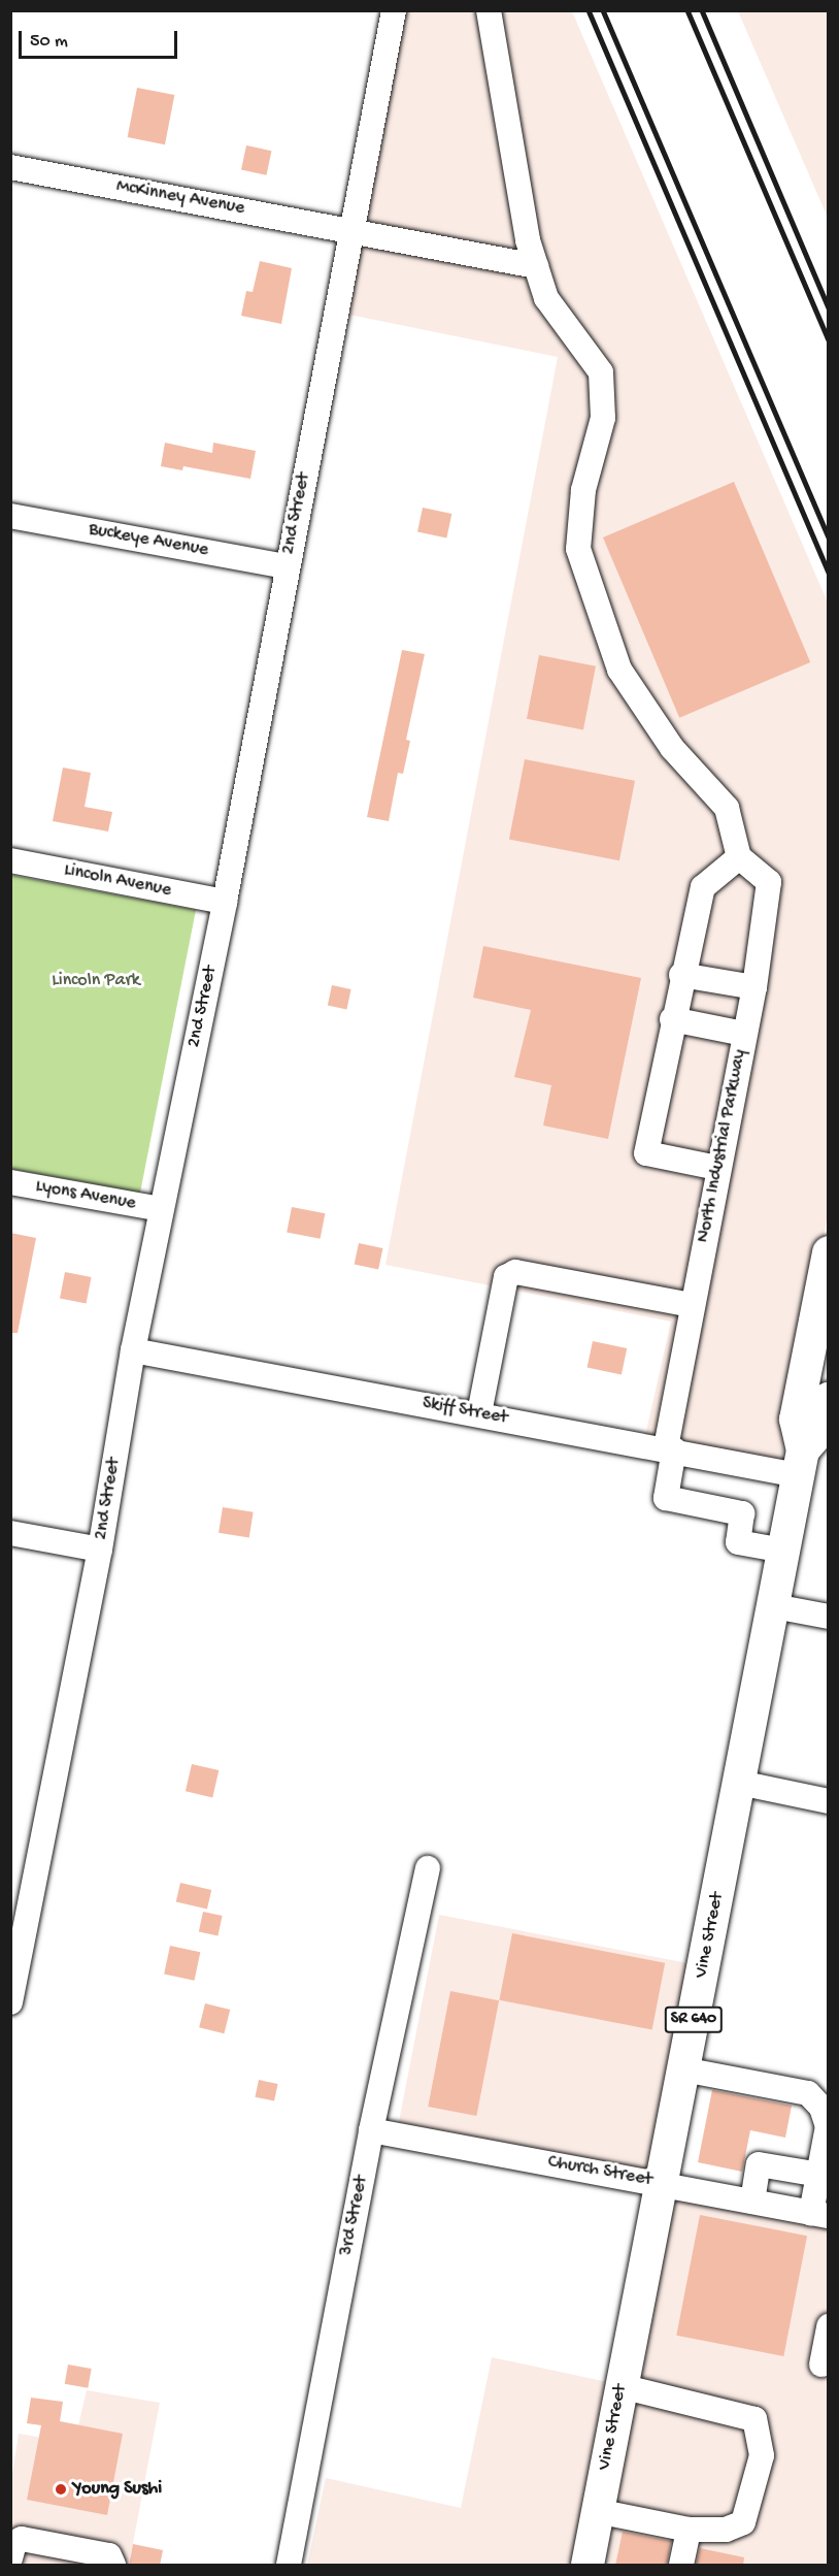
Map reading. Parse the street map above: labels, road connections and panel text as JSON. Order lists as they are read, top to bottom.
{
  "streets": {
    "main road": ["Vine Street", "SR 640"],
    "street": [
      "McKinney Avenue",
      "2nd Street",
      "Buckeye Avenue",
      "Lincoln Avenue",
      "North Industrial Parkway",
      "Lyons Avenue",
      "Skiff Street",
      "Church Street",
      "3rd Street"
    ]
  },
  "crossings": [
    ["McKinney Avenue", "2nd Street"],
    ["2nd Street", "Buckeye Avenue"],
    ["2nd Street", "Lincoln Avenue"],
    ["2nd Street", "Lyons Avenue"],
    ["2nd Street", "Skiff Street"],
    ["North Industrial Parkway", "Skiff Street"],
    ["North Industrial Parkway", "Vine Street"],
    ["Skiff Street", "Vine Street"],
    ["Vine Street", "Church Street"],
    ["Church Street", "3rd Street"]
  ],
  "parks": ["Lincoln Park"],
  "places": ["Young Sushi"],
  "scale_bar": "50 m"
}
